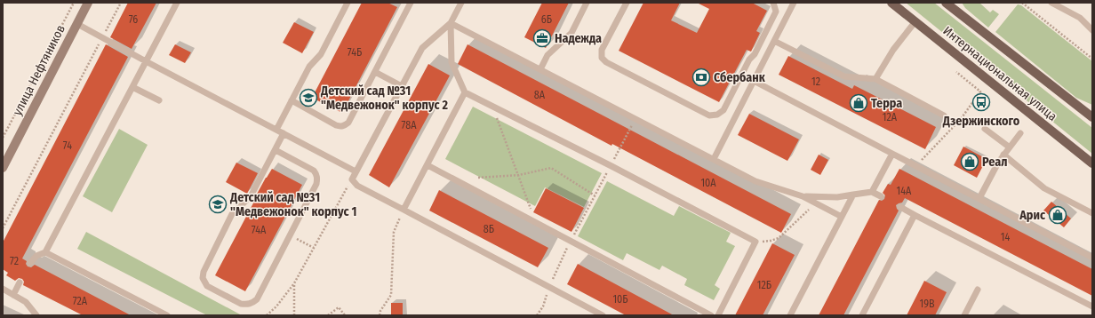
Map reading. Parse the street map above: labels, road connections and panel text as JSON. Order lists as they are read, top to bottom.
{
  "streets": {
    "main road": ["улица Нефтяников", "Интернациональная улица"]
  },
  "places": {
    "office": ["Надежда"],
    "bank": ["Сбербанк"],
    "school or university": ["Детский сад №31 \"Медвежонок\" корпус 2", "Детский сад №31 \"Медвежонок\" корпус 1"],
    "bus stop": ["Дзержинского"],
    "shop": ["Терра", "Реал", "Арис"]
  },
  "house_numbers": [
    "76",
    "6Б",
    "74Б",
    "12",
    "8А",
    "12А",
    "78А",
    "74",
    "10А",
    "14А",
    "8Б",
    "74А",
    "14",
    "72",
    "12Б",
    "10Б",
    "72А",
    "19В"
  ]
}
